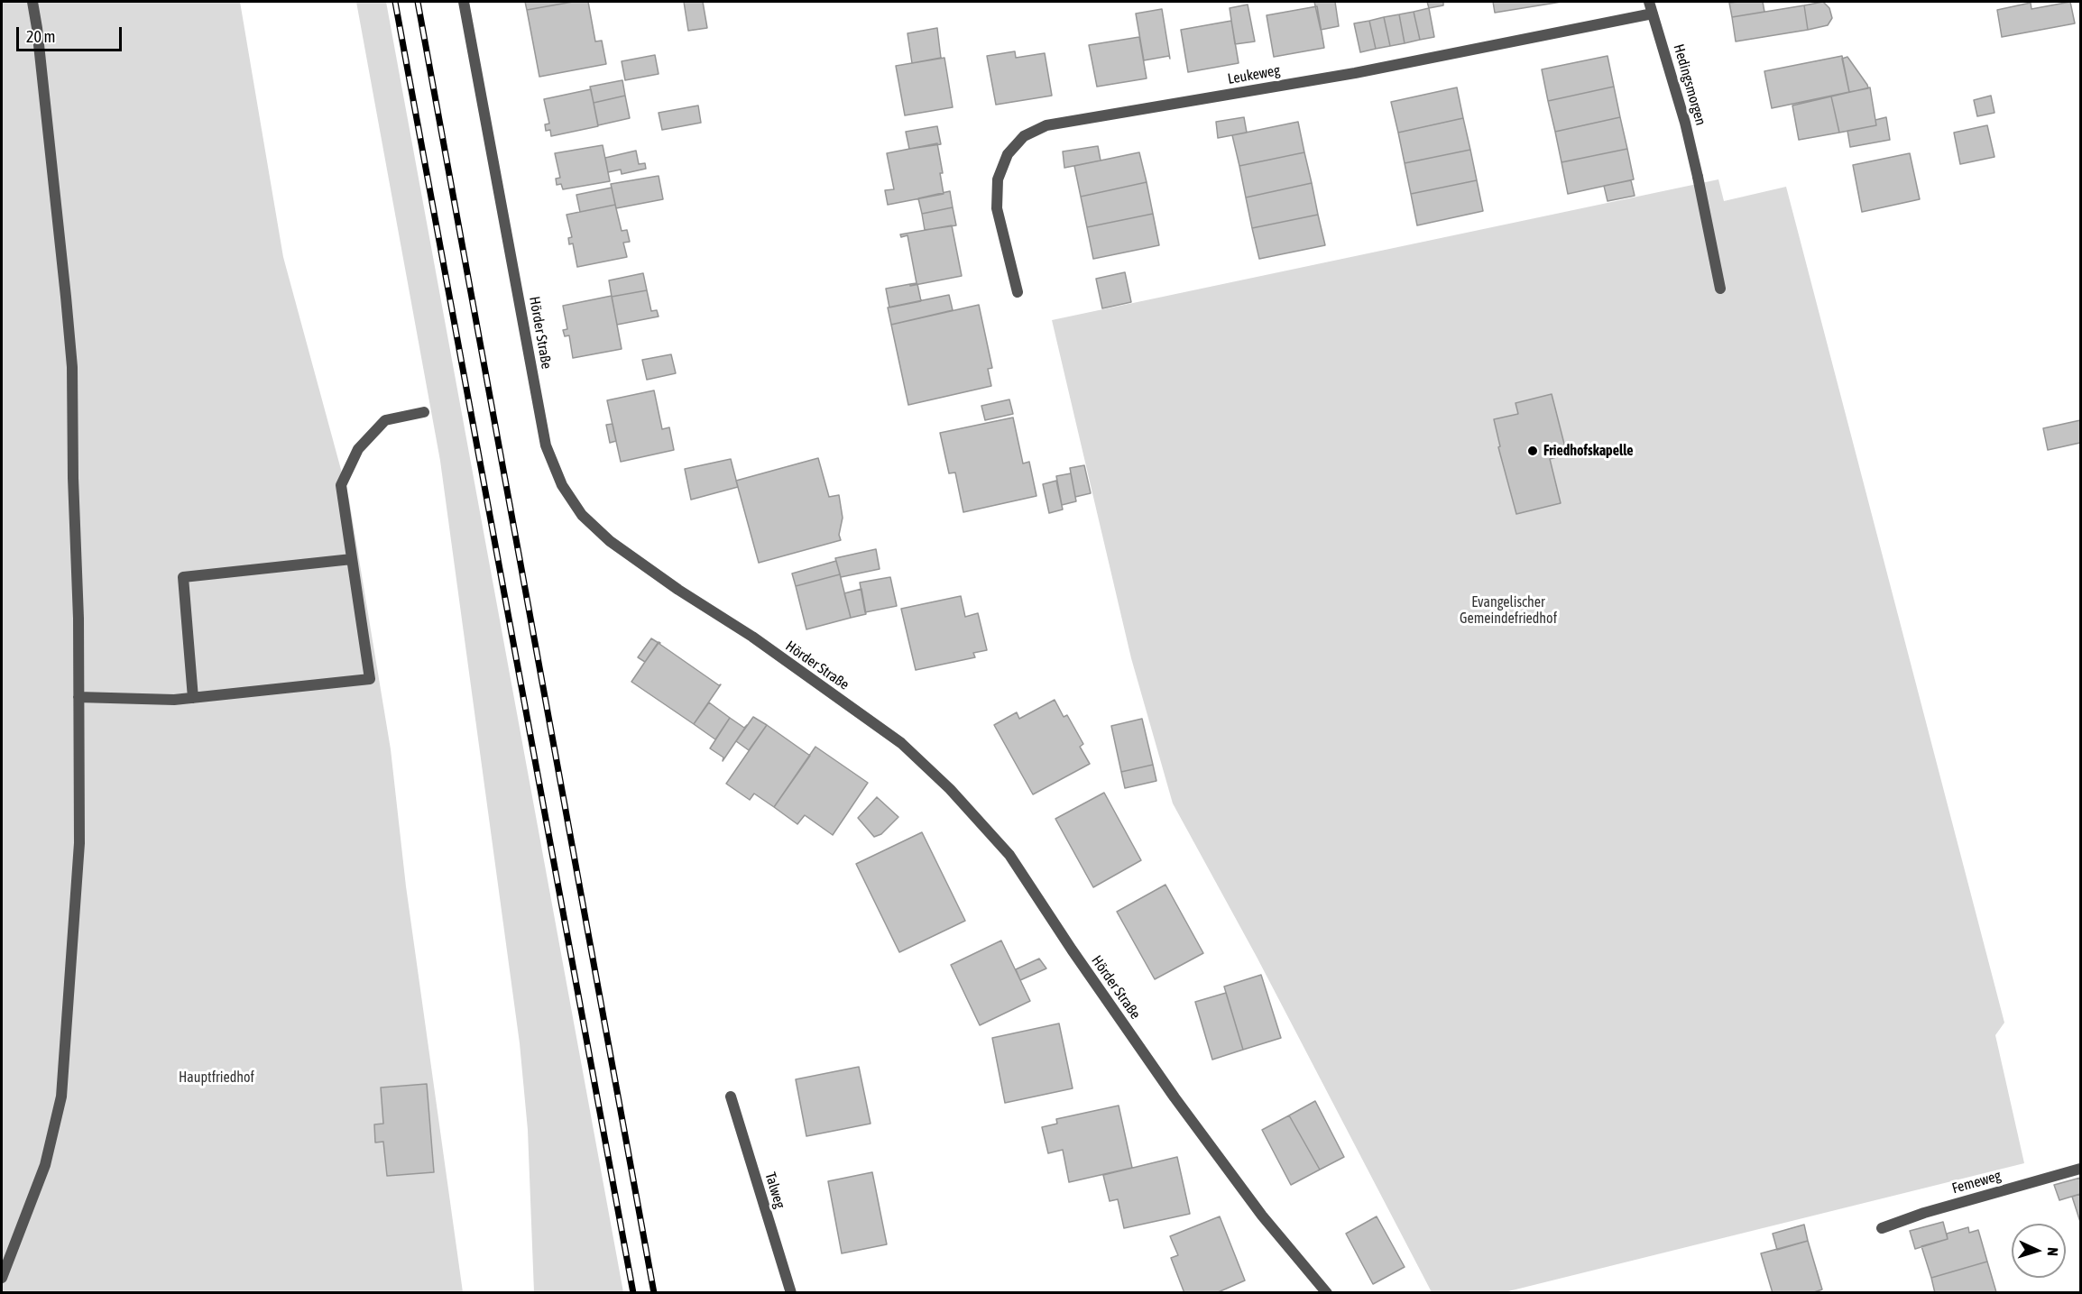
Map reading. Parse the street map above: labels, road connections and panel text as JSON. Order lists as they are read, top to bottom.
{
  "streets": {
    "street": [
      "Leukeweg",
      "Hedingsmorgen",
      "Hörder Straße",
      "Femeweg",
      "Talweg"
    ]
  },
  "crossings": [
    ["Leukeweg", "Hedingsmorgen"]
  ],
  "parks": ["Evangelischer Gemeindefriedhof", "Hauptfriedhof"],
  "places": ["Friedhofskapelle"],
  "scale_bar": "20 m",
  "north": "right"
}
